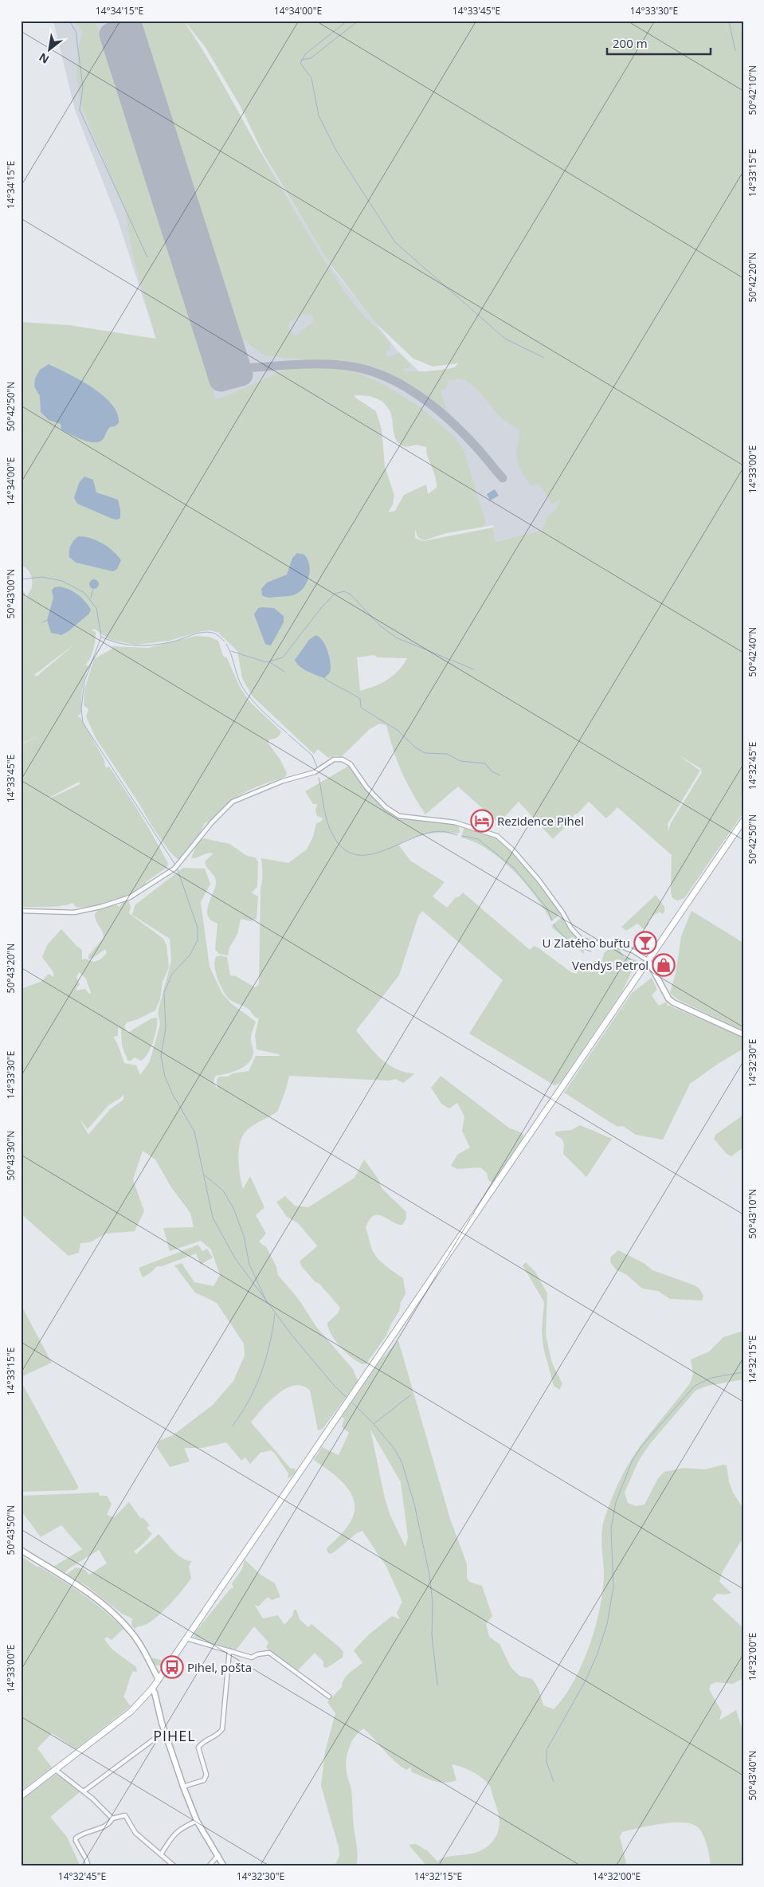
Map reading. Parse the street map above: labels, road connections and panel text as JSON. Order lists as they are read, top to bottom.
{
  "districts": ["PIHEL"],
  "places": {
    "hotel": ["Rezidence Pihel"],
    "bar": ["U Zlatého buřtu"],
    "shop": ["Vendys Petrol"],
    "bus stop": ["Pihel, pošta"]
  },
  "scale_bar": "200 m",
  "north": "bottom left",
  "coordinates": [
    "14°34'15\"E",
    "14°34'00\"E",
    "14°33'45\"E",
    "14°33'30\"E",
    "50°42'10\"N",
    "14°33'15\"E",
    "50°42'20\"N",
    "50°42'50\"N",
    "14°33'00\"E",
    "50°43'00\"N",
    "50°42'40\"N",
    "14°32'45\"E",
    "50°43'20\"N",
    "14°32'30\"E",
    "50°43'30\"N",
    "50°43'10\"N",
    "14°32'15\"E",
    "50°43'50\"N",
    "14°32'00\"E",
    "50°43'40\"N"
  ]
}
